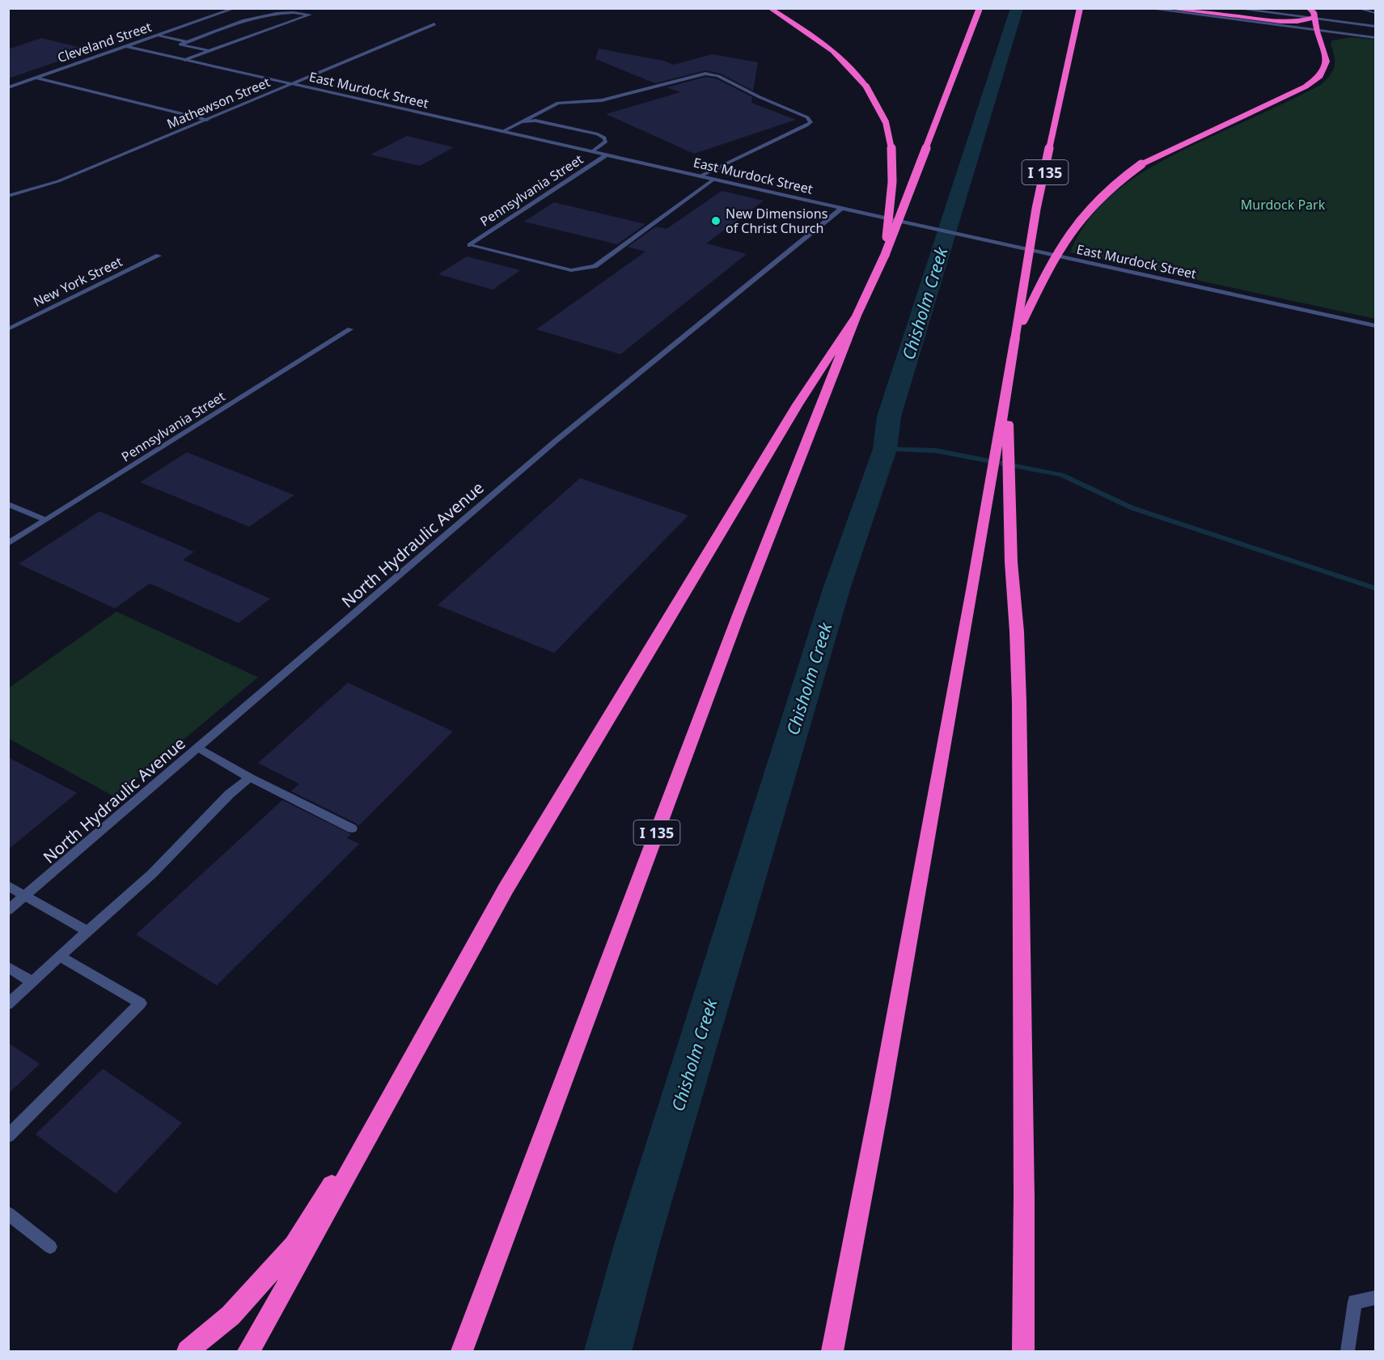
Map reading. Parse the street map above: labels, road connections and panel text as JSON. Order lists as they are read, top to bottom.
{
  "streets": {
    "highway": ["I 135"],
    "street": [
      "Cleveland Street",
      "East Murdock Street",
      "Mathewson Street",
      "Pennsylvania Street",
      "New York Street",
      "North Hydraulic Avenue"
    ]
  },
  "crossings": [
    ["Cleveland Street", "East Murdock Street"],
    ["East Murdock Street", "Mathewson Street"],
    ["East Murdock Street", "Pennsylvania Street"],
    ["East Murdock Street", "North Hydraulic Avenue"]
  ],
  "water": ["Chisholm Creek"],
  "parks": ["Murdock Park"],
  "places": ["New Dimensions of Christ Church"]
}
